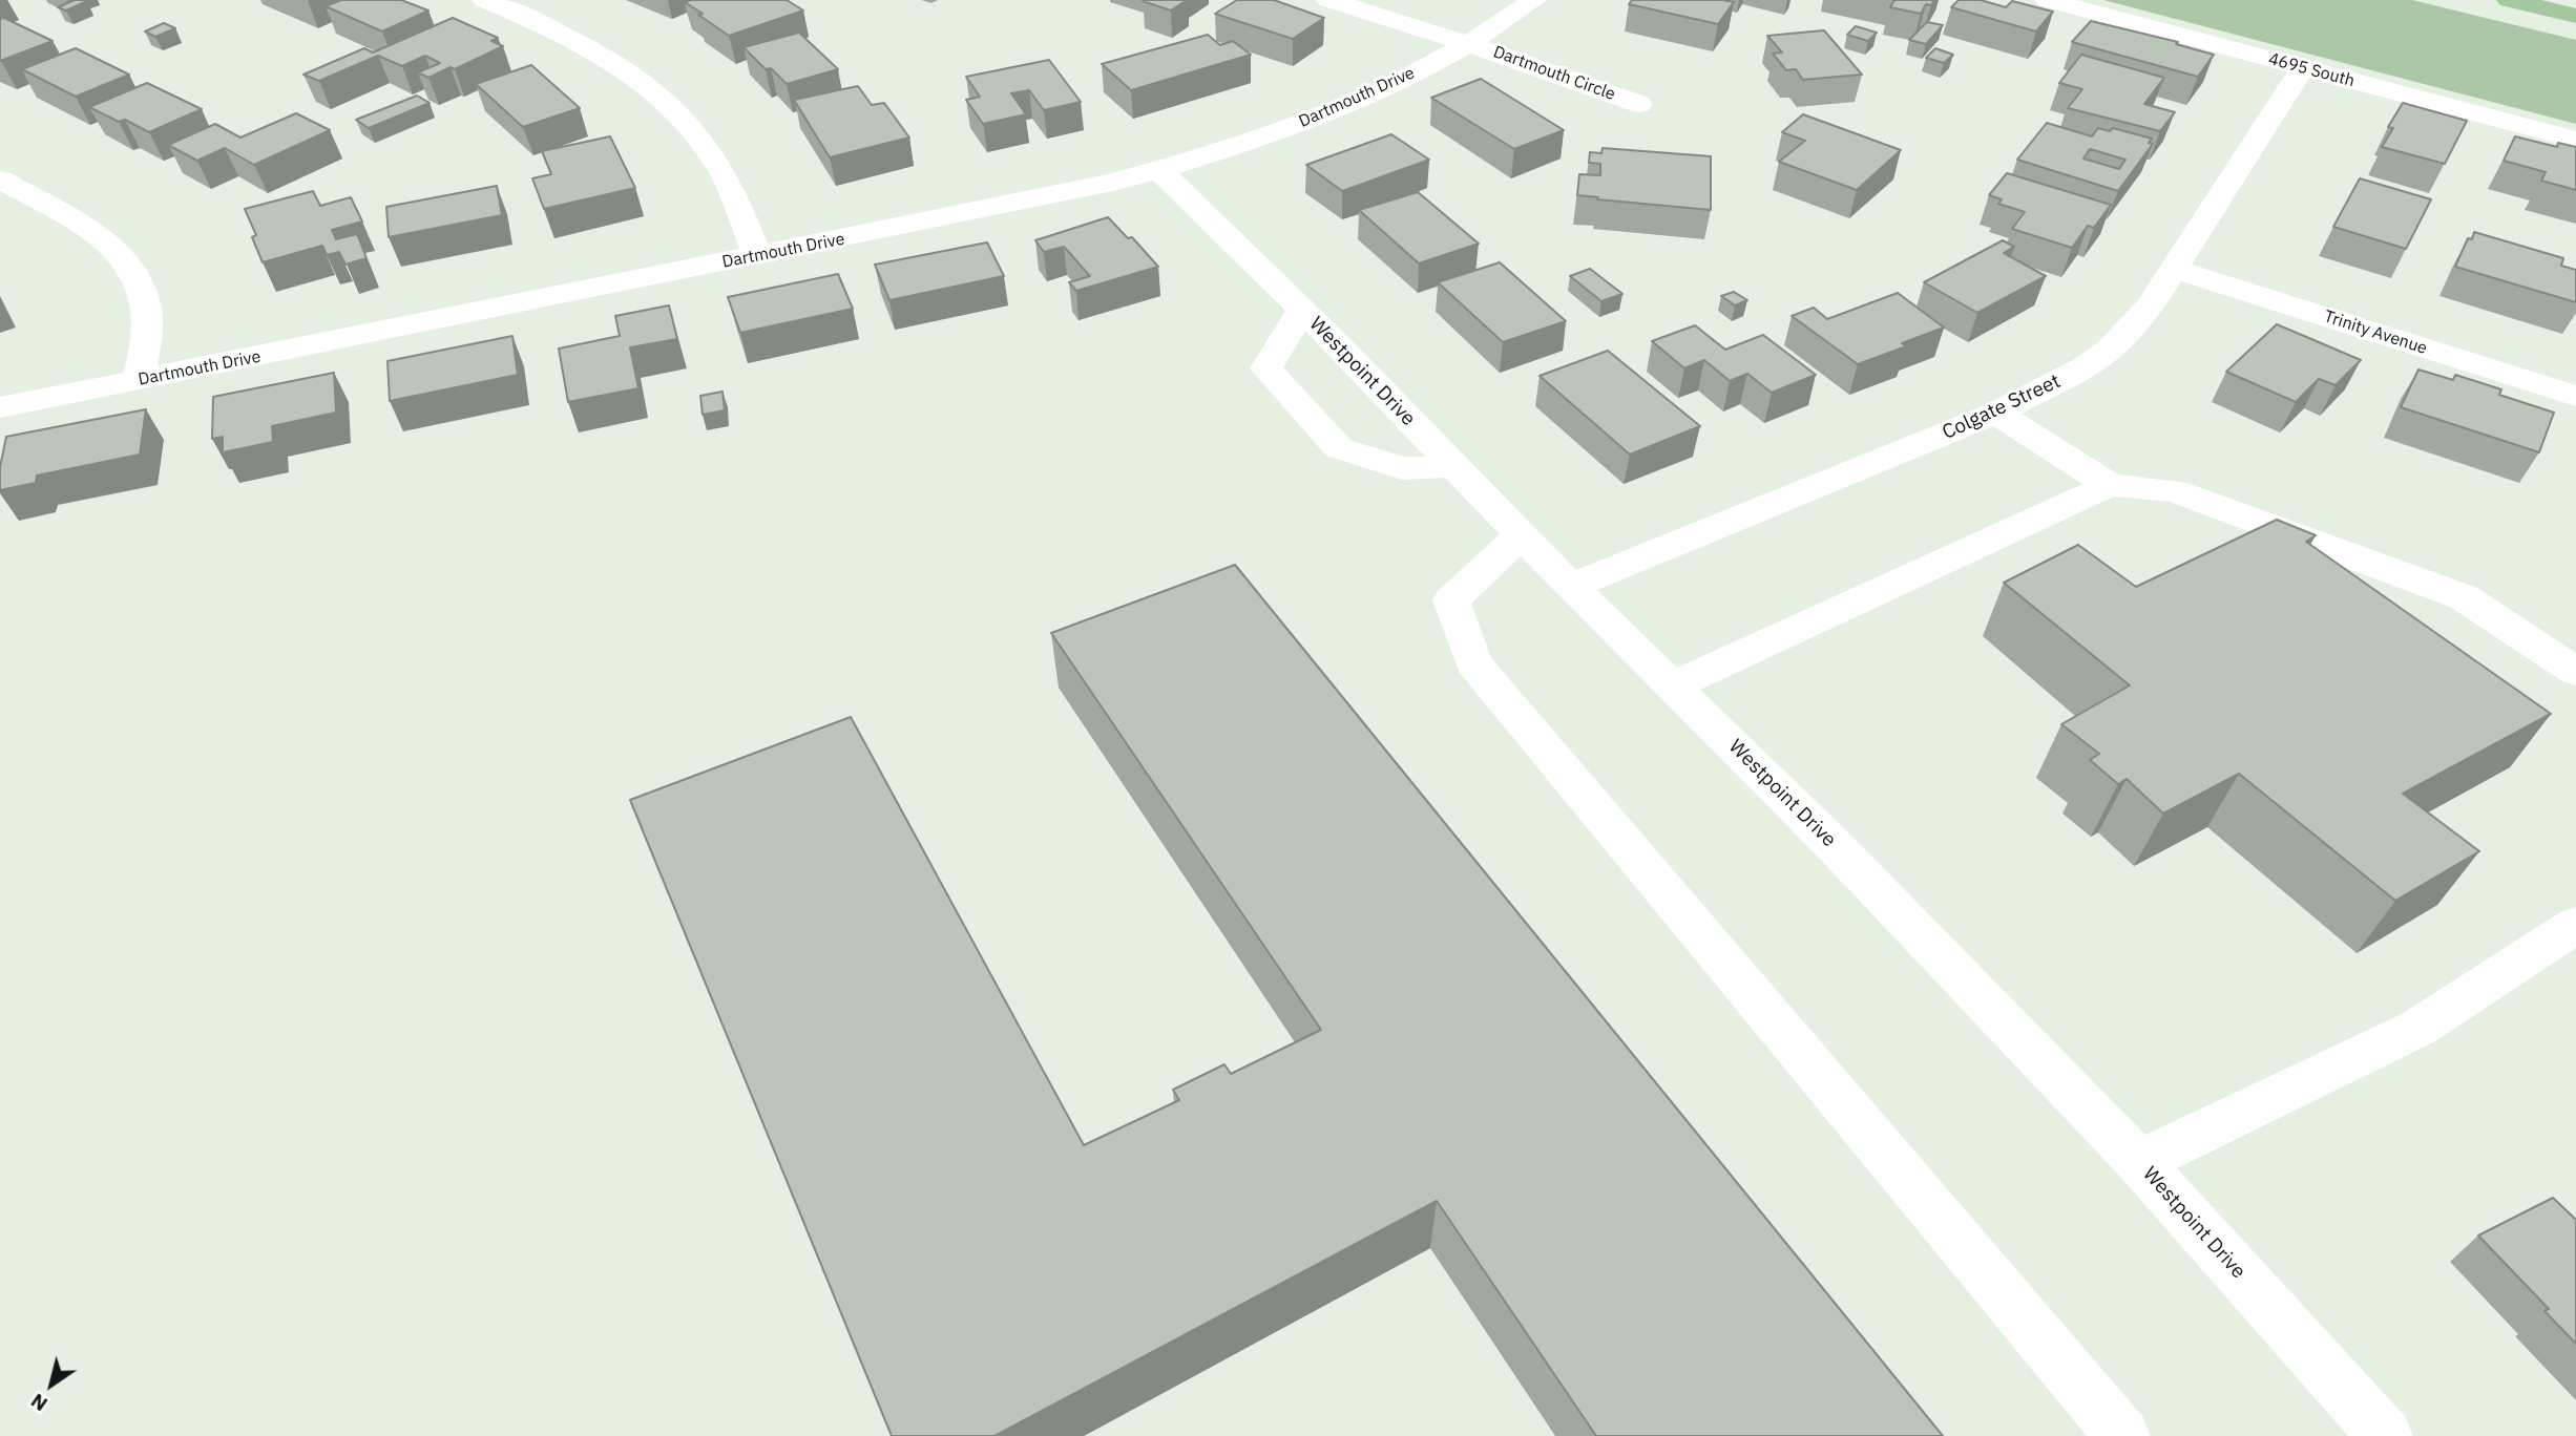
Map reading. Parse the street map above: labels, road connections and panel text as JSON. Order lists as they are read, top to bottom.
{
  "streets": {
    "street": [
      "4695 South",
      "Dartmouth Circle",
      "Dartmouth Drive",
      "Trinity Avenue",
      "Westpoint Drive",
      "Colgate Street"
    ]
  },
  "crossings": [
    ["4695 South", "Colgate Street"],
    ["Dartmouth Circle", "Dartmouth Drive"],
    ["Dartmouth Drive", "Westpoint Drive"],
    ["Trinity Avenue", "Colgate Street"],
    ["Westpoint Drive", "Colgate Street"]
  ],
  "north": "bottom left"
}
